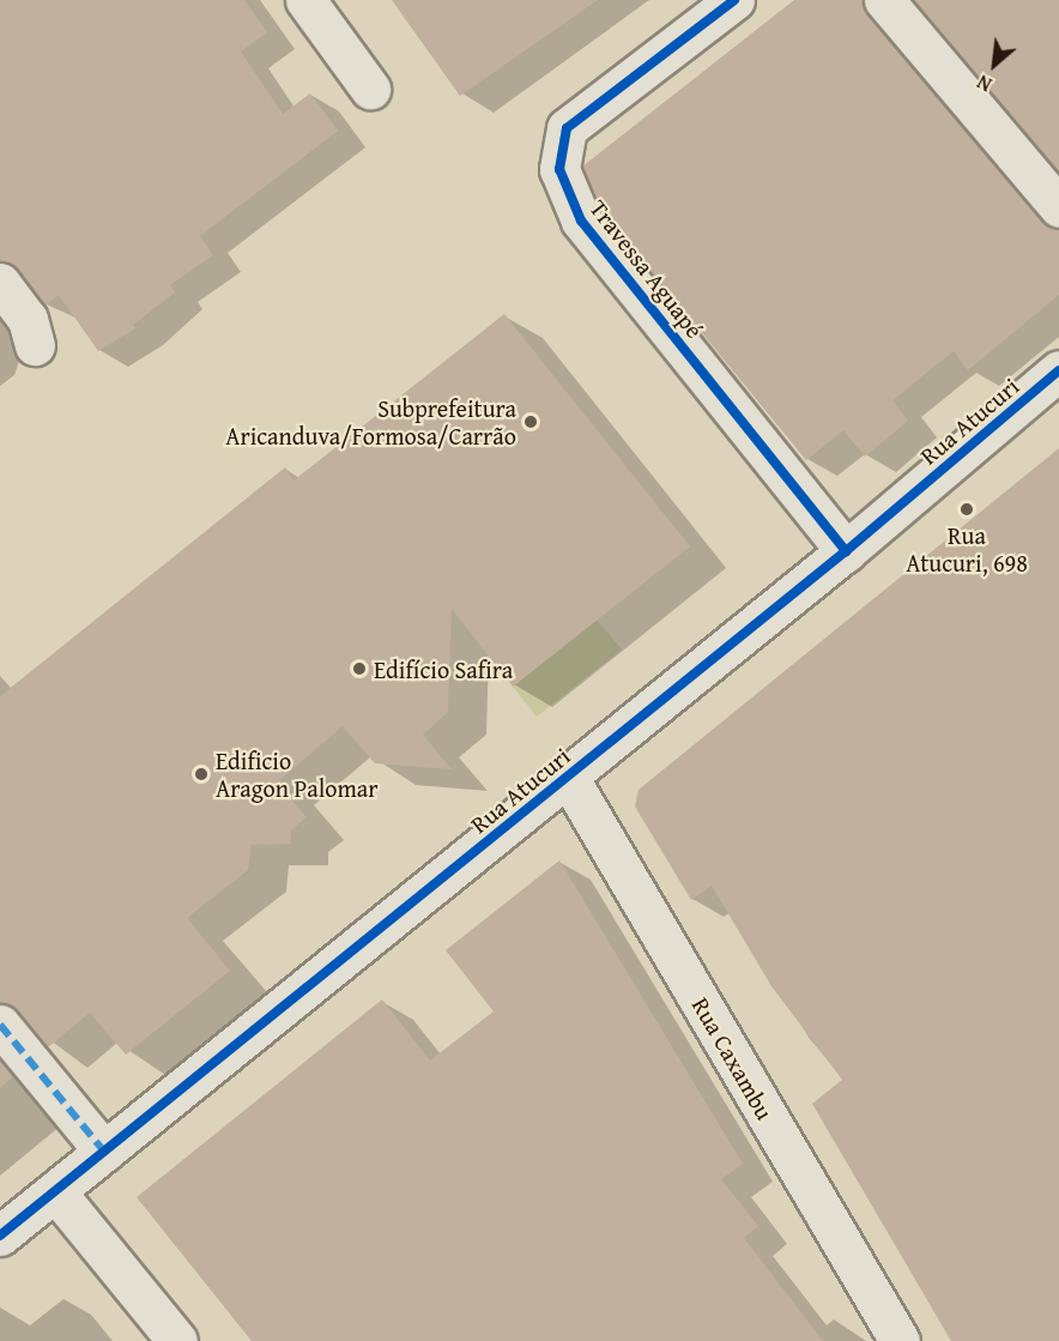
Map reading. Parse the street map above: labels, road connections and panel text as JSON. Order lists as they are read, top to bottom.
{
  "streets": {
    "street": ["Travessa Aguapé", "Rua Atucuri", "Rua Caxambu"]
  },
  "crossings": [
    ["Travessa Aguapé", "Rua Atucuri"],
    ["Rua Atucuri", "Rua Caxambu"]
  ],
  "places": [
    "Subprefeitura Aricanduva/Formosa/Carrão",
    "Rua Atucuri, 698",
    "Edifício Safira",
    "Edificio Aragon Palomar"
  ],
  "north": "bottom left"
}
